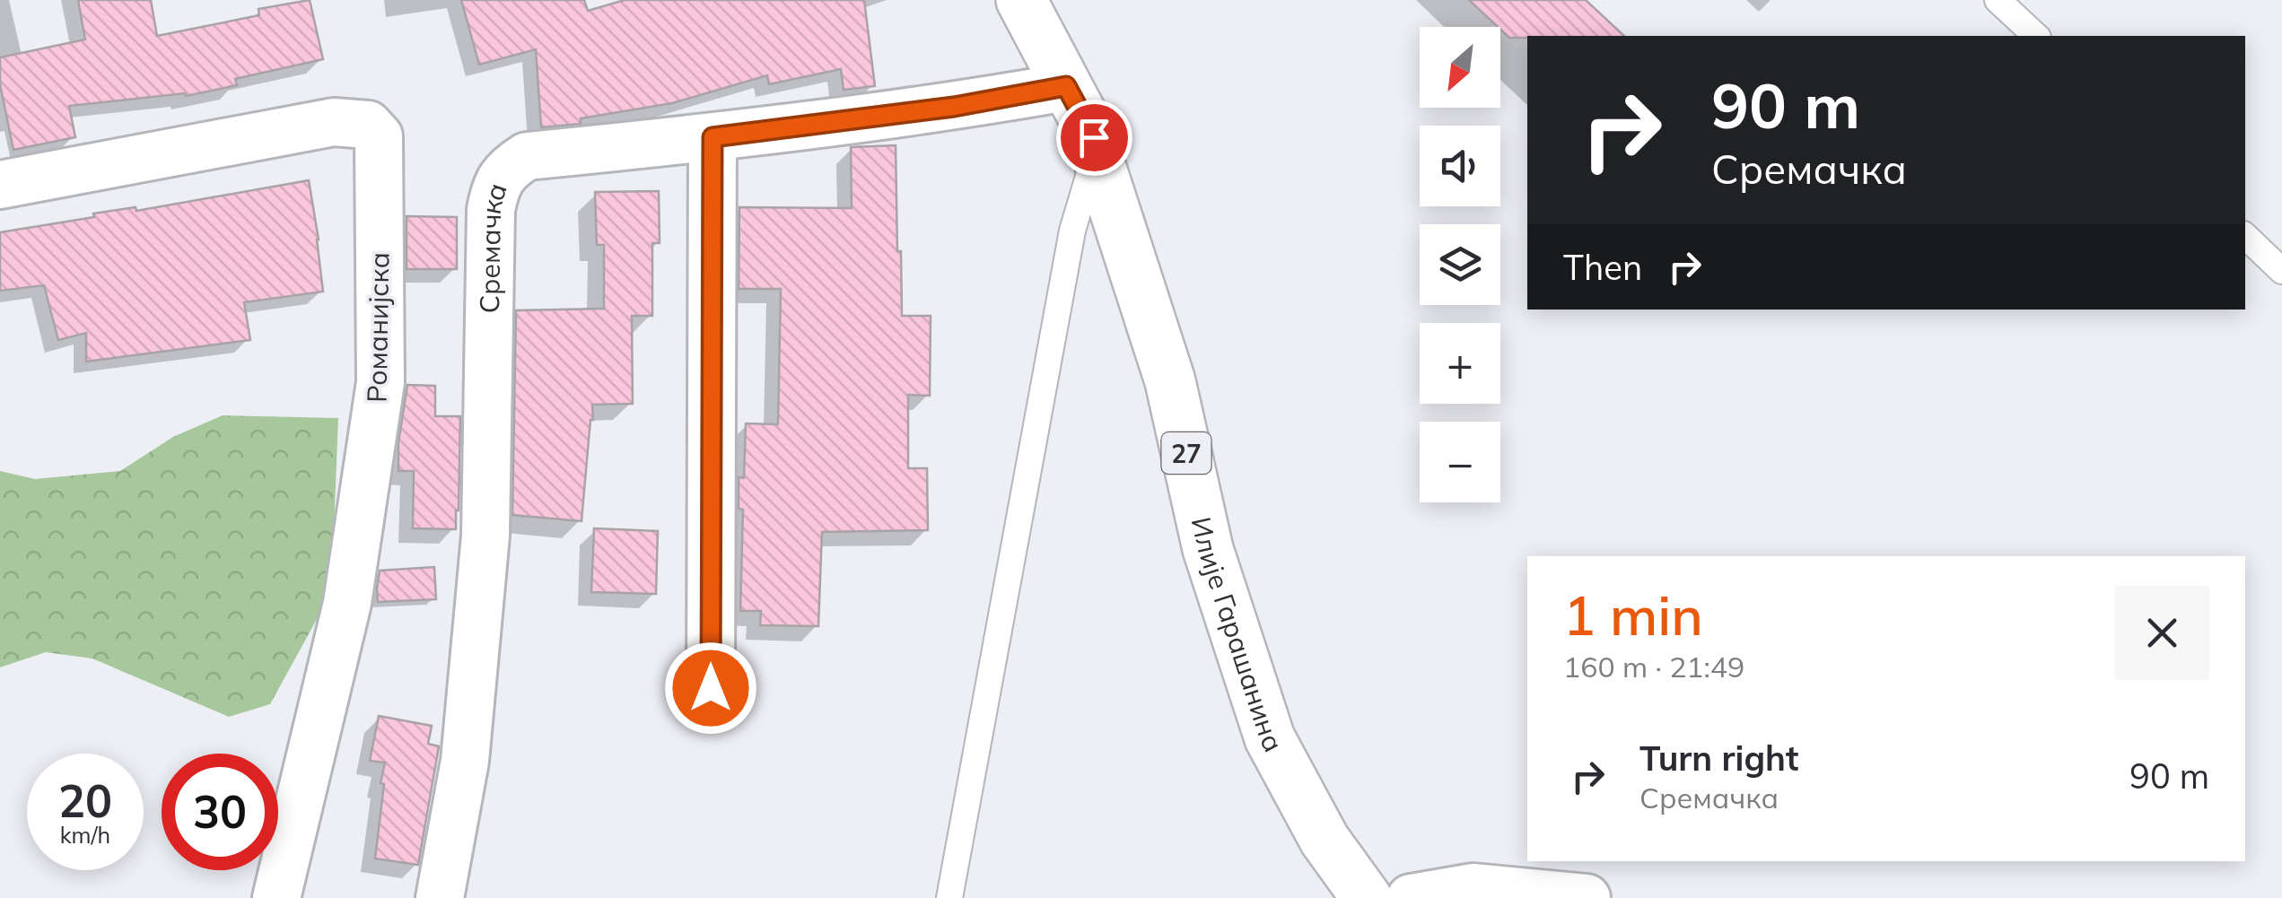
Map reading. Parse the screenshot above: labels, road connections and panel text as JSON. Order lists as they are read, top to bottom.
{
  "streets": {
    "main road": ["27", "Илије Гарашанина"],
    "street": ["Сремачка", "Романијска"]
  },
  "crossings": [
    ["Сремачка", "Илије Гарашанина"]
  ],
  "north": "bottom left",
  "page": {
    "map_buttons": ["+", "−"],
    "turn": ["90 m", "Сремачка"],
    "then": "Then",
    "heading": ["1 min", "160 m · 21:49"],
    "list": [
      {
        "name": "Turn right",
        "note": "Сремачка",
        "value": "90 m"
      }
    ],
    "speed": "20 km/h",
    "limit": "30"
  }
}
